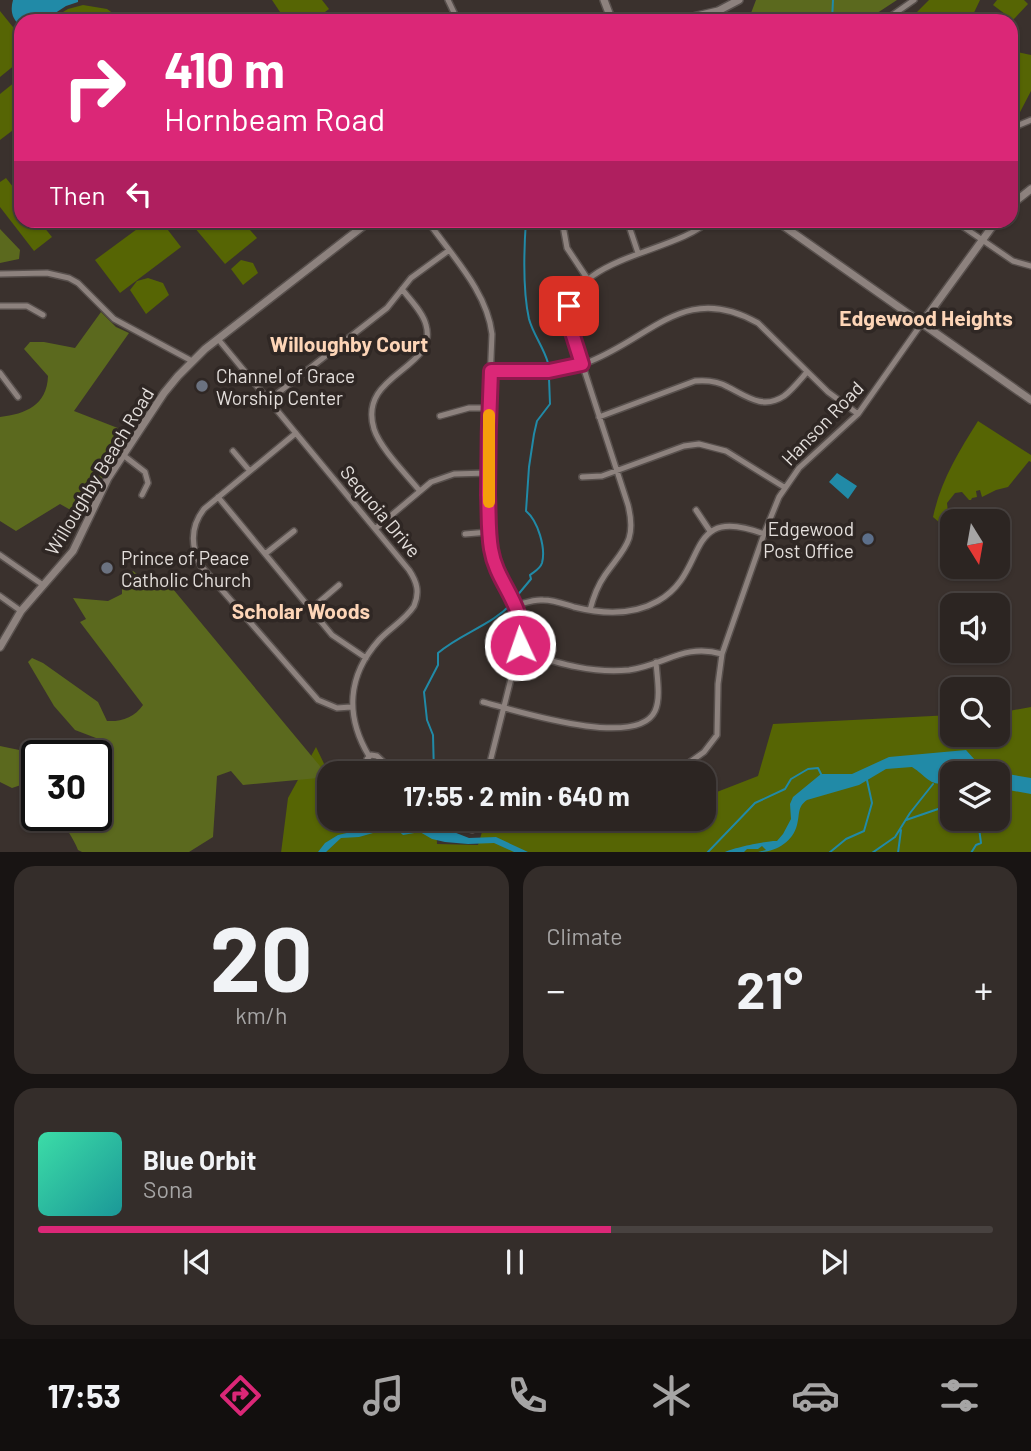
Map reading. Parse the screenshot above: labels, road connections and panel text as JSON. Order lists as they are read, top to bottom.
{
  "streets": {
    "street": ["Hanson Road", "Willoughby Beach Road", "Sequoia Drive"]
  },
  "crossings": [
    ["Willoughby Beach Road", "Sequoia Drive"]
  ],
  "districts": ["Edgewood Heights", "Willoughby Court", "Scholar Woods"],
  "places": ["Channel of Grace Worship Center", "Edgewood Post Office", "Prince of Peace Catholic Church"],
  "north": "bottom",
  "page": {
    "turn": ["410 m", "Hornbeam Road"],
    "then": "Then",
    "limit": "30",
    "trip": "17:55 · 2 min · 640 m",
    "tile": [
      ["20", "km/h"],
      "Climate"
    ],
    "heat": ["−", "21°", "+"],
    "song": ["Blue Orbit", "Sona"],
    "tabs": "17:53"
  }
}
